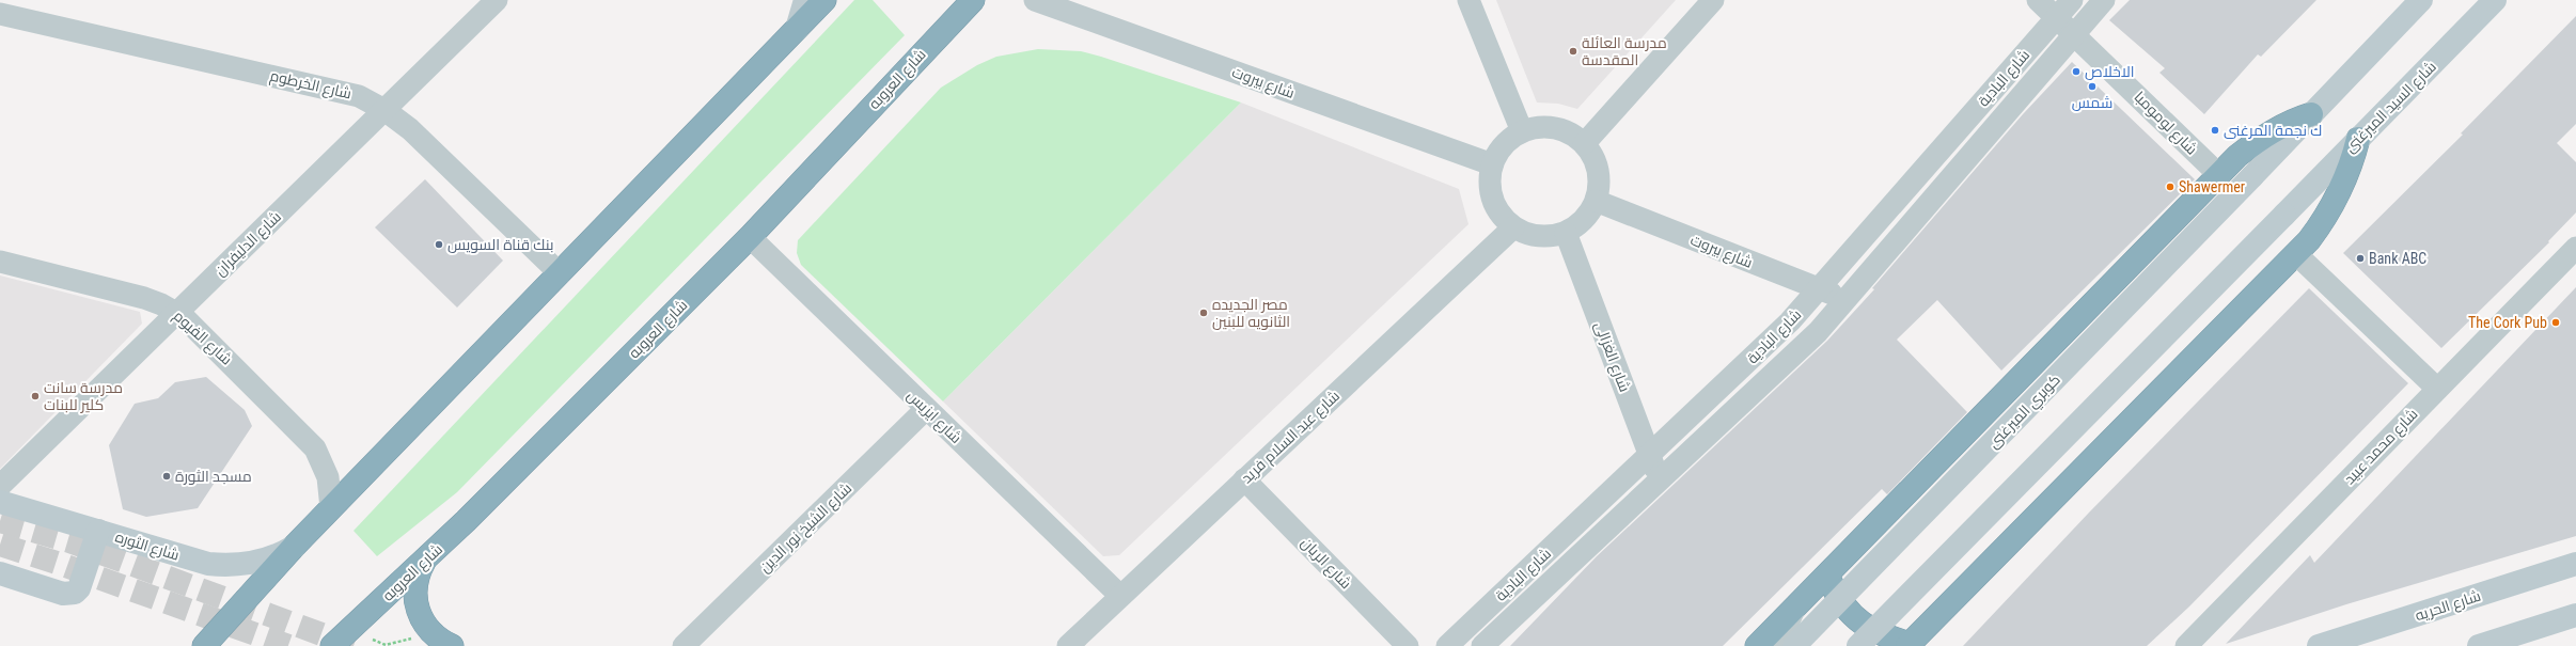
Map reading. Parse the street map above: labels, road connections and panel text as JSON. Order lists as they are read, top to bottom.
{
  "streets": {
    "highway": ["شارع العروبه"],
    "main road": [
      "شارع السيد الميرغنى",
      "كوبري الميرغنى",
      "شارع الثوره",
      "شارع الحريه"
    ],
    "street": [
      "شارع البادية",
      "شارع بيروت",
      "شارع الخرطوم",
      "شارع لومومبا",
      "شارع الدليفران",
      "شارع الفيوم",
      "شارع الغزالى",
      "شارع ايزيس",
      "شارع عبد السلام فريد",
      "شارع محمد عبيد",
      "شارع الشيخ نور الدين",
      "شارع الريان"
    ]
  },
  "crossings": [
    ["شارع البادية", "شارع بيروت"],
    ["شارع البادية", "شارع لومومبا"],
    ["شارع البادية", "شارع الغزالى"],
    ["شارع العروبه", "شارع ايزيس"],
    ["شارع بيروت", "شارع الغزالى"],
    ["شارع بيروت", "شارع عبد السلام فريد"],
    ["شارع الخرطوم", "شارع الدليفران"],
    ["شارع الدليفران", "شارع الفيوم"],
    ["شارع الغزالى", "شارع عبد السلام فريد"],
    ["شارع ايزيس", "شارع عبد السلام فريد"],
    ["شارع ايزيس", "شارع الشيخ نور الدين"],
    ["شارع عبد السلام فريد", "شارع الريان"]
  ],
  "places": [
    "مدرسة العائلة المقدسة",
    "الاخلاص",
    "شمس",
    "ك نجمة المرغنى",
    "Shawermer",
    "بنك قناة السويس",
    "Bank ABC",
    "مصر الجديده الثانويه للبنين",
    "The Cork Pub",
    "مدرسة سانت كلير للبنات",
    "مسجد الثورة"
  ]
}
